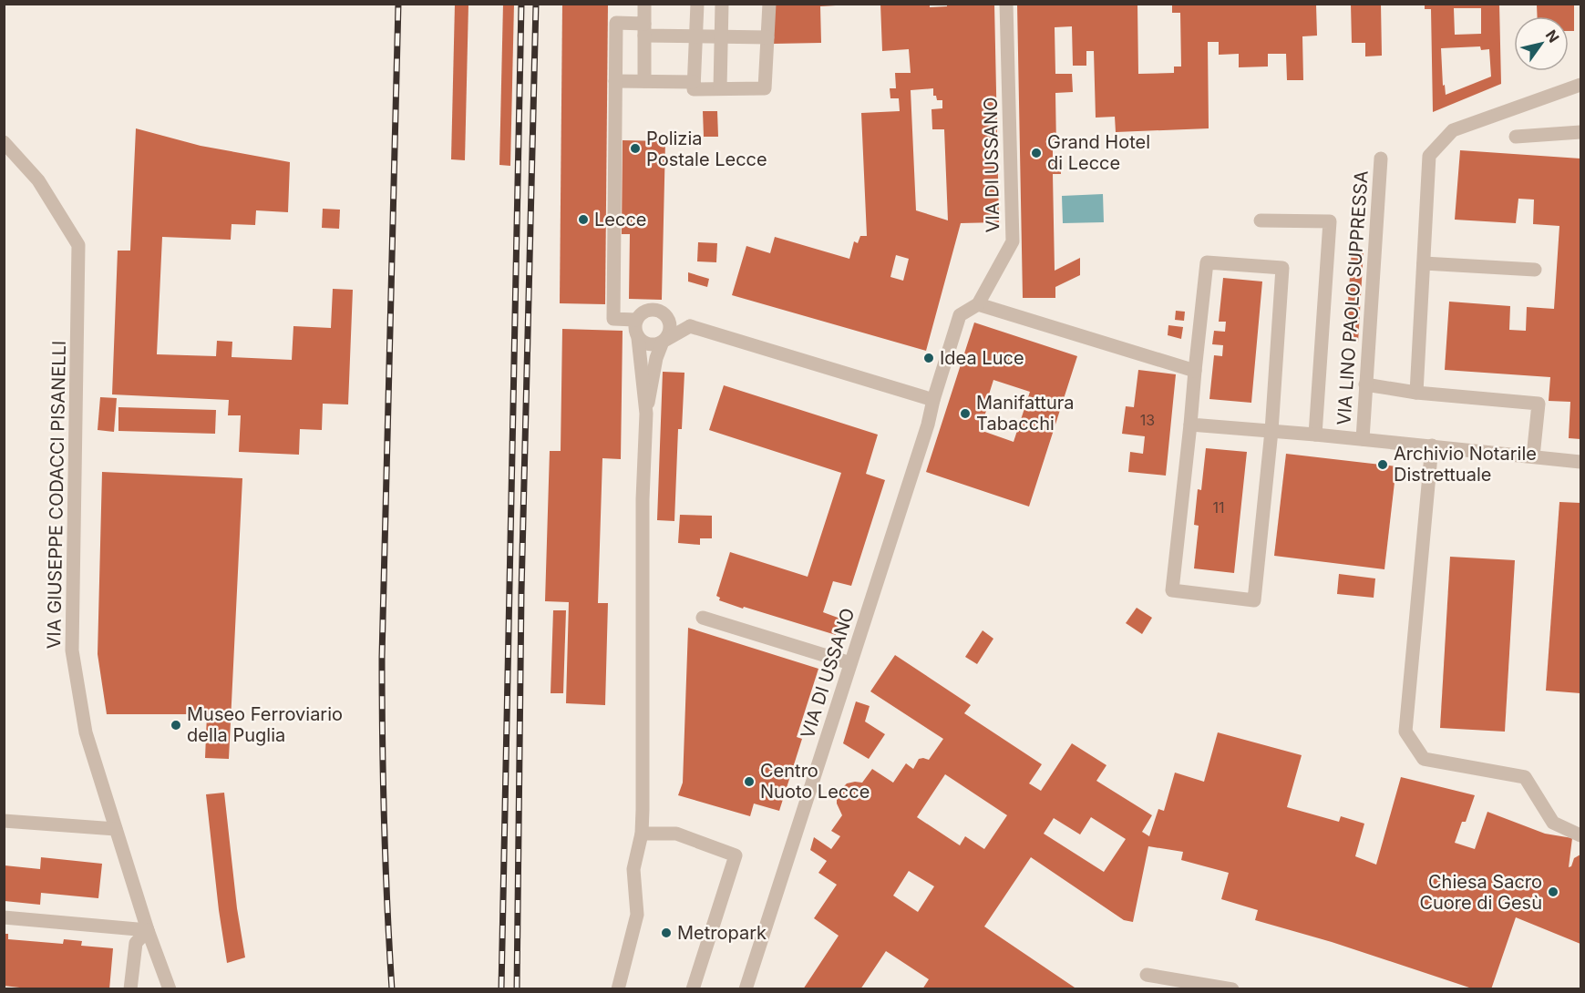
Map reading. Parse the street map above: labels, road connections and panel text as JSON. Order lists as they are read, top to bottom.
{
  "streets": {
    "street": ["VIA DI USSANO", "VIA LINO PAOLO SUPPRESSA", "VIA GIUSEPPE CODACCI PISANELLI"]
  },
  "places": [
    "Polizia Postale Lecce",
    "Grand Hotel di Lecce",
    "Lecce",
    "Idea Luce",
    "Manifattura Tabacchi",
    "Archivio Notarile Distrettuale",
    "Museo Ferroviario della Puglia",
    "Centro Nuoto Lecce",
    "Chiesa Sacro Cuore di Gesù",
    "Metropark"
  ],
  "house_numbers": ["13", "11"],
  "north": "top right"
}
